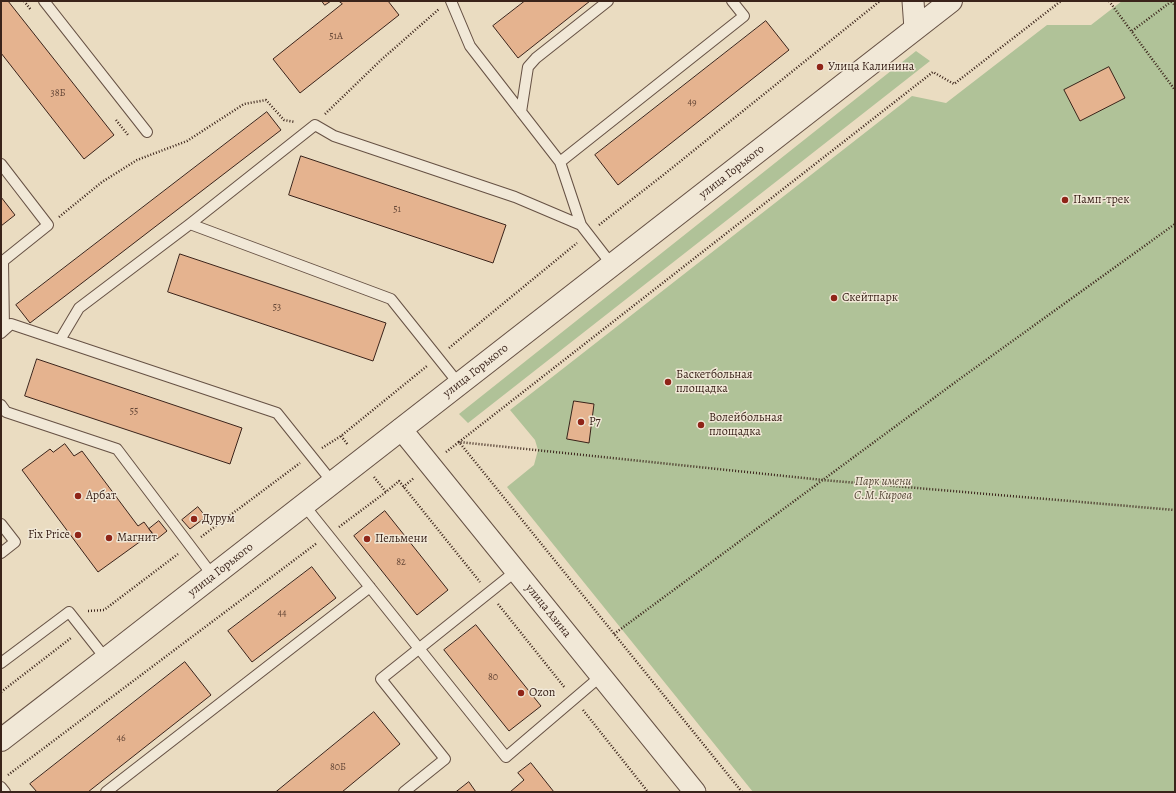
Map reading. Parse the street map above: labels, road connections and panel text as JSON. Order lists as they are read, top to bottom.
{
  "streets": {
    "street": ["улица Горького", "улица Азина"]
  },
  "crossings": [
    ["улица Горького", "улица Азина"]
  ],
  "parks": ["Парк имени С.М.Кирова"],
  "places": [
    "Улица Калинина",
    "Памп-трек",
    "Скейтпарк",
    "Баскетбольная площадка",
    "Р7",
    "Волейбольная площадка",
    "Арбат",
    "Дурум",
    "Fix Price",
    "Магнит",
    "Пельмени",
    "Ozon"
  ],
  "house_numbers": [
    "51А",
    "38Б",
    "49",
    "51",
    "53",
    "55",
    "82",
    "44",
    "80",
    "46",
    "80Б"
  ]
}
